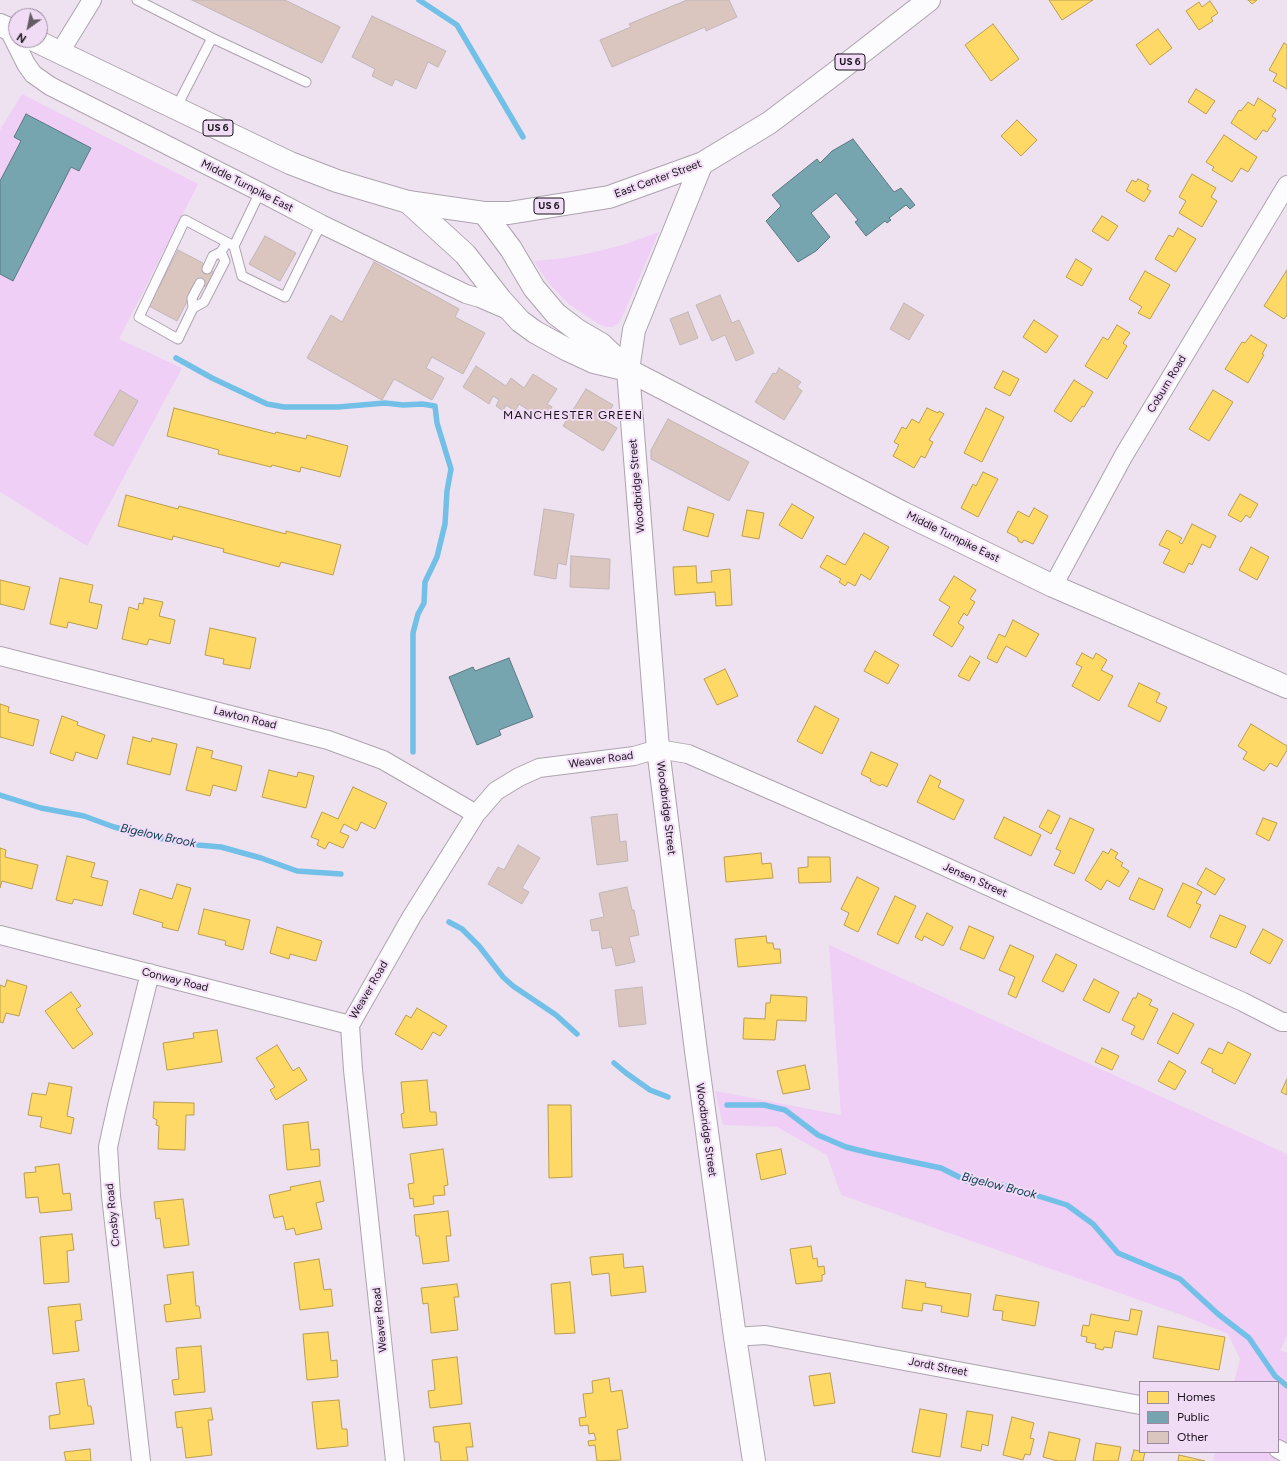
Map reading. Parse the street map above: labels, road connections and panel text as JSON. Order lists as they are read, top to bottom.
{
  "streets": {
    "main road": [
      "US 6",
      "East Center Street",
      "Middle Turnpike East",
      "Woodbridge Street"
    ],
    "street": [
      "Coburn Road",
      "Lawton Road",
      "Weaver Road",
      "Jensen Street",
      "Conway Road",
      "Crosby Road",
      "Jordt Street"
    ]
  },
  "crossings": [
    ["East Center Street", "Middle Turnpike East"],
    ["East Center Street", "Woodbridge Street"],
    ["Middle Turnpike East", "Coburn Road"],
    ["Middle Turnpike East", "Woodbridge Street"],
    ["Woodbridge Street", "Weaver Road"],
    ["Woodbridge Street", "Jensen Street"],
    ["Woodbridge Street", "Jordt Street"],
    ["Lawton Road", "Weaver Road"],
    ["Weaver Road", "Jensen Street"],
    ["Weaver Road", "Conway Road"],
    ["Conway Road", "Crosby Road"]
  ],
  "districts": ["MANCHESTER GREEN"],
  "water": ["Bigelow Brook"],
  "legend": ["Homes", "Public", "Other"],
  "north": "bottom left"
}
